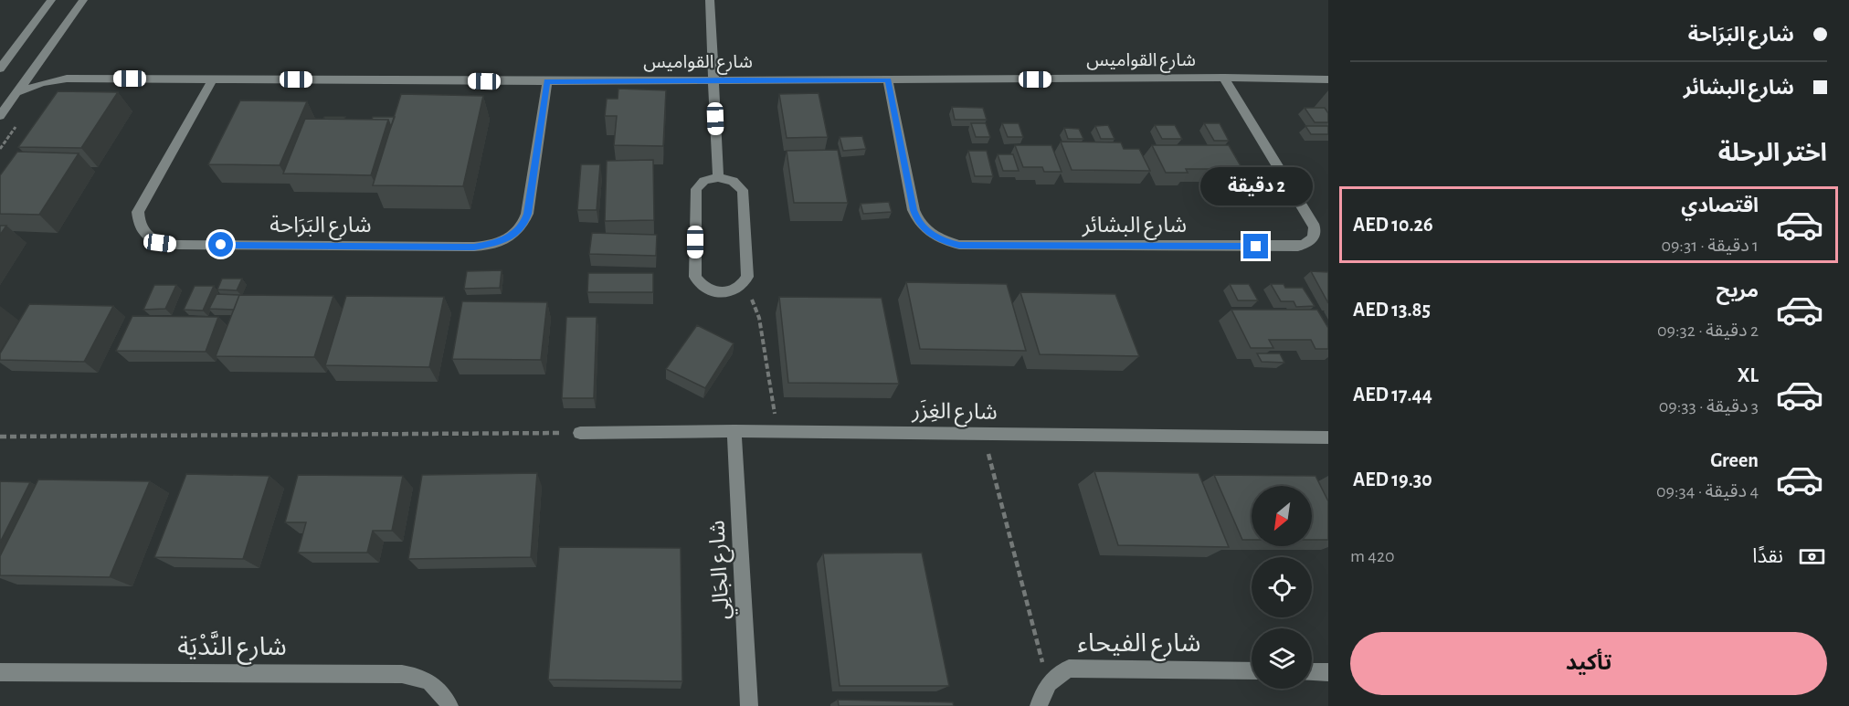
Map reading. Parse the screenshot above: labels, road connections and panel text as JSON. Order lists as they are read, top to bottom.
{
  "streets": {
    "street": [
      "شارع القواميس",
      "شارع البَرَاحة",
      "شارع البشائر",
      "شارع الغِزَر",
      "شارع الجَالِي",
      "شارع الفيحاء",
      "شارع النَّدْيَة"
    ]
  },
  "crossings": [
    ["شارع القواميس", "شارع البَرَاحة"],
    ["شارع القواميس", "شارع البشائر"],
    ["شارع الغِزَر", "شارع الجَالِي"]
  ],
  "north": "bottom left",
  "page": {
    "banner": ["شارع البَرَاحة", "شارع البشائر"],
    "heading": "اختر الرحلة",
    "bubble": "2 دقيقة",
    "list": [
      {
        "name": "اقتصادي",
        "note": "1 دقيقة · 09:31",
        "value": "AED 10.26"
      },
      {
        "name": "مريح",
        "note": "2 دقيقة · 09:32",
        "value": "AED 13.85"
      },
      {
        "name": "XL",
        "note": "3 دقيقة · 09:33",
        "value": "AED 17.44"
      },
      {
        "name": "Green",
        "note": "4 دقيقة · 09:34",
        "value": "AED 19.30"
      }
    ],
    "pay": ["نقدًا", "420 m"],
    "buttons": "تأكيد"
  }
}
